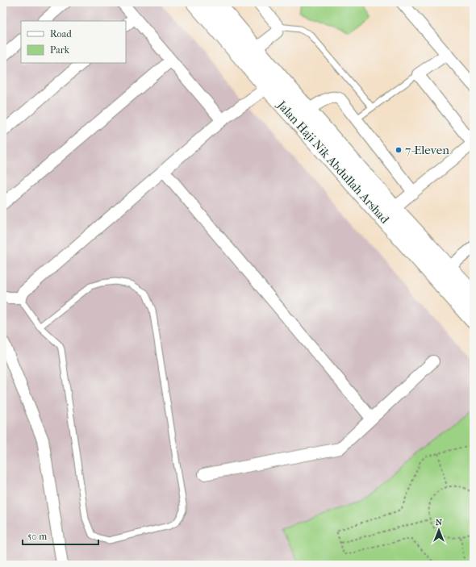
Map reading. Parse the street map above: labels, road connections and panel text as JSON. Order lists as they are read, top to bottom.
{
  "streets": {
    "main road": ["Jalan Haji Nik Abdullah Arshad"]
  },
  "places": ["7-Eleven"],
  "legend": ["Road", "Park"],
  "scale_bar": "50 m",
  "north": "top"
}
